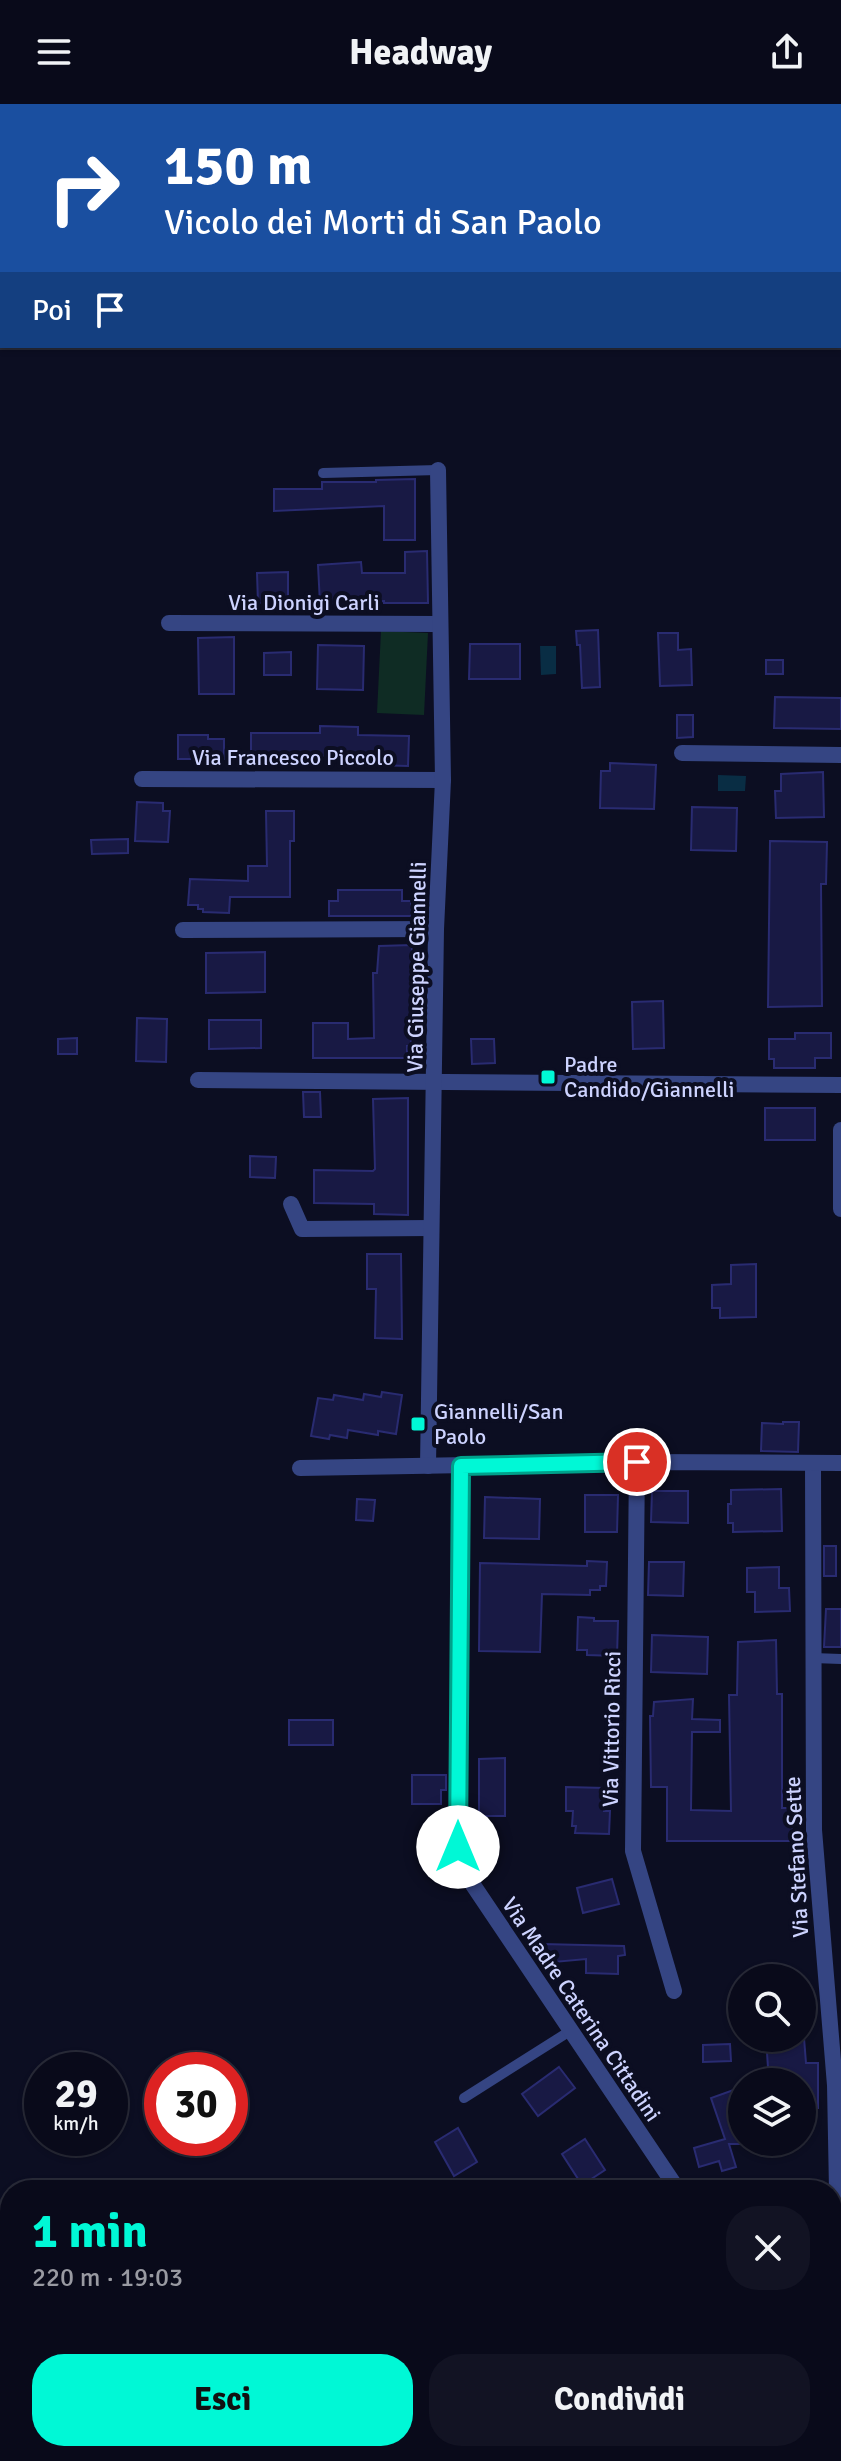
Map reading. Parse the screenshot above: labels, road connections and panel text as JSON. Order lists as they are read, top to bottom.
{
  "streets": {
    "street": [
      "Via Dionigi Carli",
      "Via Francesco Piccolo",
      "Via Giuseppe Giannelli",
      "Via Vittorio Ricci",
      "Via Stefano Sette",
      "Via Madre Caterina Cittadini"
    ]
  },
  "crossings": [
    ["Via Dionigi Carli", "Via Giuseppe Giannelli"],
    ["Via Francesco Piccolo", "Via Giuseppe Giannelli"]
  ],
  "places": {
    "transit": ["Padre Candido/Giannelli", "Giannelli/San Paolo"]
  },
  "page": {
    "header": "Headway",
    "turn": ["150 m", "Vicolo dei Morti di San Paolo"],
    "then": "Poi",
    "speed": "29 km/h",
    "limit": "30",
    "heading": ["1 min", "220 m · 19:03"],
    "buttons": ["Esci", "Condividi"]
  }
}
